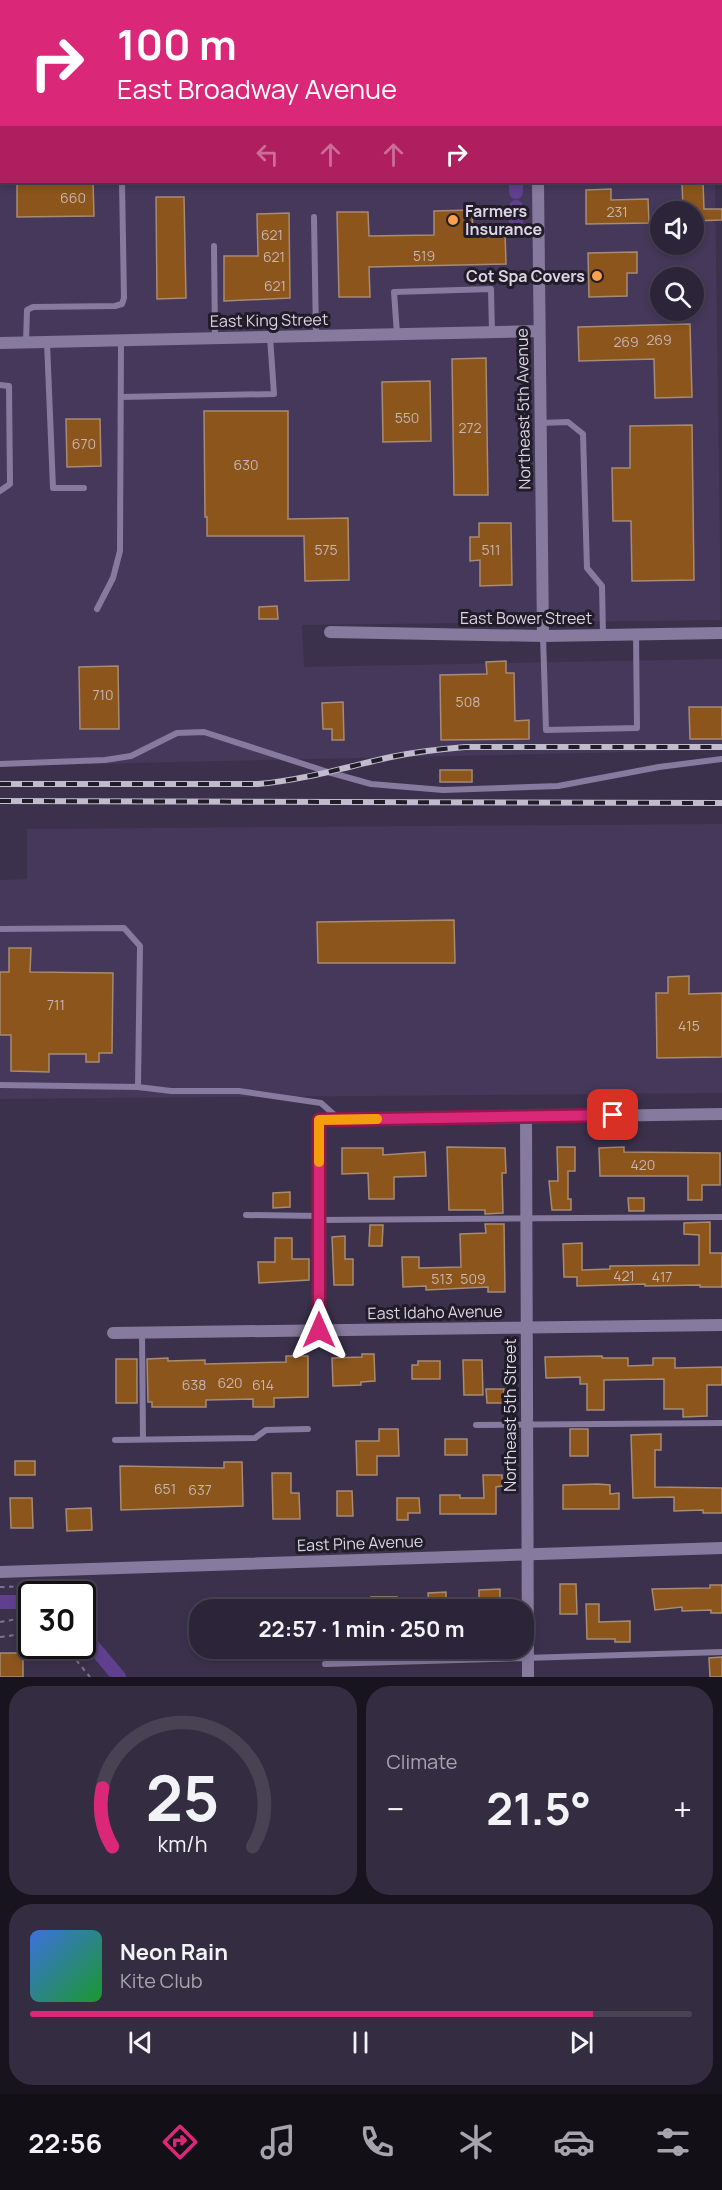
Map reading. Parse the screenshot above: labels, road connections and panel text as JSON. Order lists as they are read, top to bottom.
{
  "streets": {
    "street": [
      "East King Street",
      "Northeast 5th Avenue",
      "East Bower Street",
      "East Idaho Avenue",
      "Northeast 5th Street",
      "East Pine Avenue"
    ]
  },
  "crossings": [
    ["East King Street", "Northeast 5th Avenue"],
    ["Northeast 5th Avenue", "East Bower Street"],
    ["East Idaho Avenue", "Northeast 5th Street"],
    ["Northeast 5th Street", "East Pine Avenue"]
  ],
  "places": ["Farmers Insurance", "Cot Spa Covers"],
  "house_numbers": [
    "660",
    "231",
    "621",
    "519",
    "621",
    "621",
    "269",
    "269",
    "550",
    "272",
    "670",
    "630",
    "575",
    "511",
    "710",
    "508",
    "711",
    "415",
    "420",
    "421",
    "417",
    "513",
    "509",
    "620",
    "638",
    "614",
    "651",
    "637"
  ],
  "page": {
    "turn": ["100 m", "East Broadway Avenue"],
    "limit": "30",
    "trip": "22:57 · 1 min · 250 m",
    "tile": "Climate",
    "heat": ["−", "21.5°", "+"],
    "song": ["Neon Rain", "Kite Club"],
    "tabs": "22:56",
    "gauge": ["25", "km/h"]
  }
}
